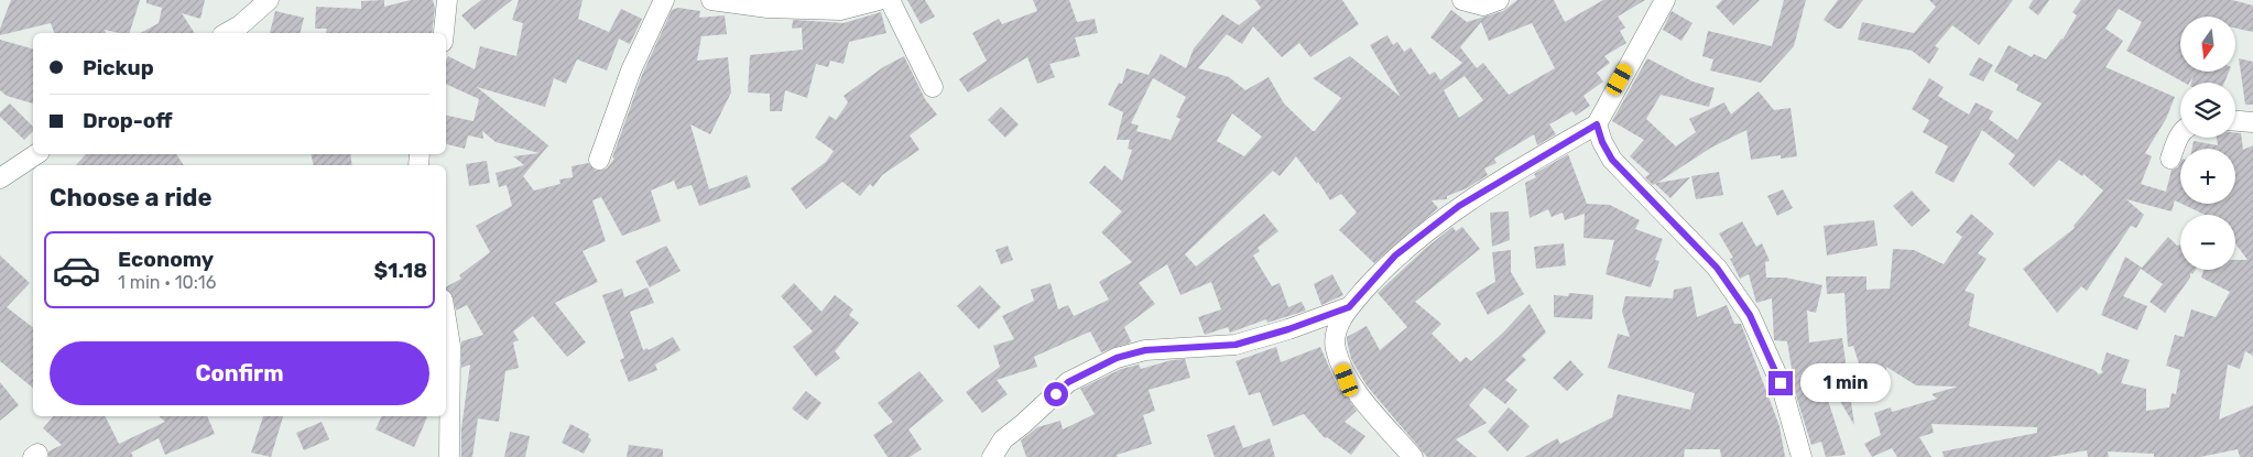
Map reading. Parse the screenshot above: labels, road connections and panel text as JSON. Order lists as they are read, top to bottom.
{
  "north": "bottom",
  "page": {
    "map_buttons": ["+", "−"],
    "banner": ["Pickup", "Drop-off"],
    "heading": "Choose a ride",
    "list": [
      {
        "name": "Economy",
        "note": "1 min · 10:16",
        "value": "$1.18"
      }
    ],
    "buttons": "Confirm",
    "bubble": "1 min"
  }
}
